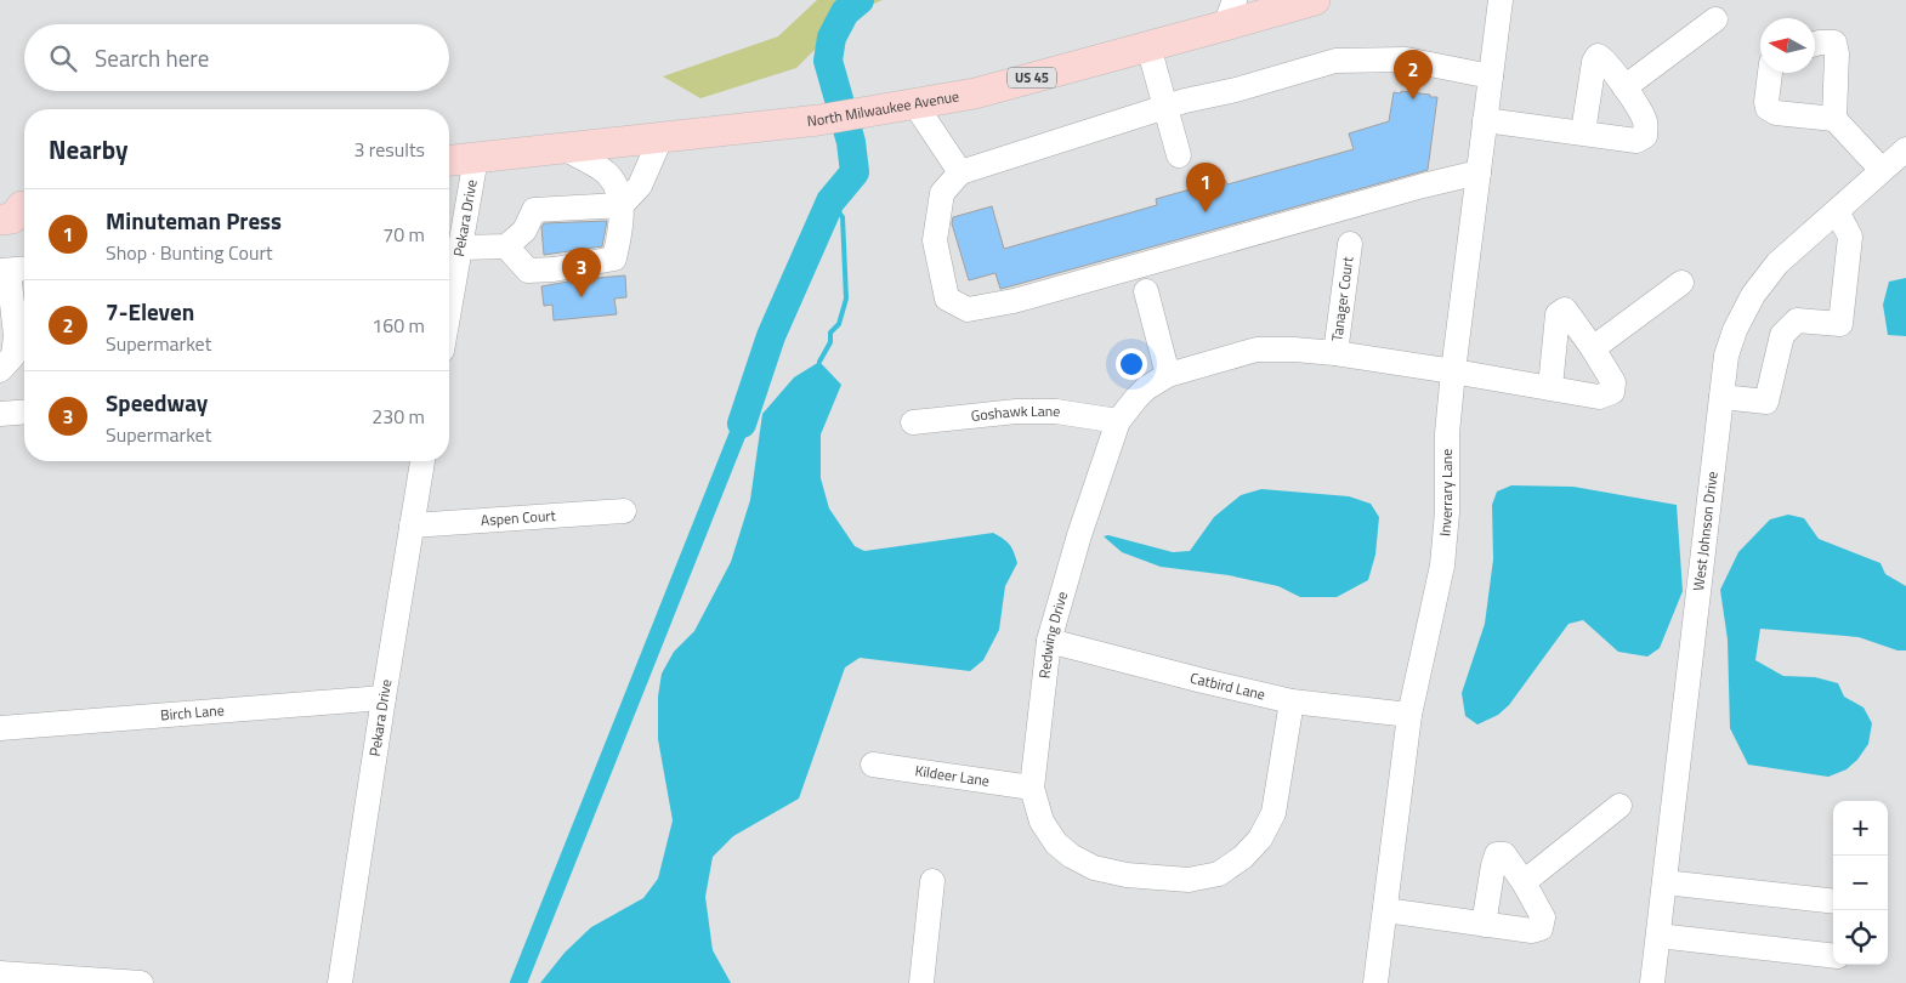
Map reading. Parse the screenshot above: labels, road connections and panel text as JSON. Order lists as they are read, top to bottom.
{
  "streets": {
    "main road": ["US 45", "North Milwaukee Avenue"],
    "street": [
      "Pekara Drive",
      "Tanager Court",
      "Goshawk Lane",
      "Inverrary Lane",
      "Aspen Court",
      "West Johnson Drive",
      "Redwing Drive",
      "Catbird Lane",
      "Birch Lane",
      "Kildeer Lane"
    ]
  },
  "crossings": [
    ["North Milwaukee Avenue", "Pekara Drive"],
    ["Pekara Drive", "Aspen Court"],
    ["Pekara Drive", "Birch Lane"],
    ["Tanager Court", "Redwing Drive"],
    ["Goshawk Lane", "Redwing Drive"],
    ["Inverrary Lane", "Redwing Drive"],
    ["Inverrary Lane", "Catbird Lane"],
    ["Redwing Drive", "Catbird Lane"],
    ["Redwing Drive", "Kildeer Lane"]
  ],
  "north": "left",
  "page": {
    "search": "Search here",
    "pins": ["2", "1", "3"],
    "heading": ["Nearby", "3 results"],
    "list": [
      {
        "mark": "1",
        "name": "Minuteman Press",
        "note": "Shop · Bunting Court",
        "value": "70 m"
      },
      {
        "mark": "2",
        "name": "7-Eleven",
        "note": "Supermarket",
        "value": "160 m"
      },
      {
        "mark": "3",
        "name": "Speedway",
        "note": "Supermarket",
        "value": "230 m"
      }
    ],
    "map_buttons": ["+", "−"]
  }
}
